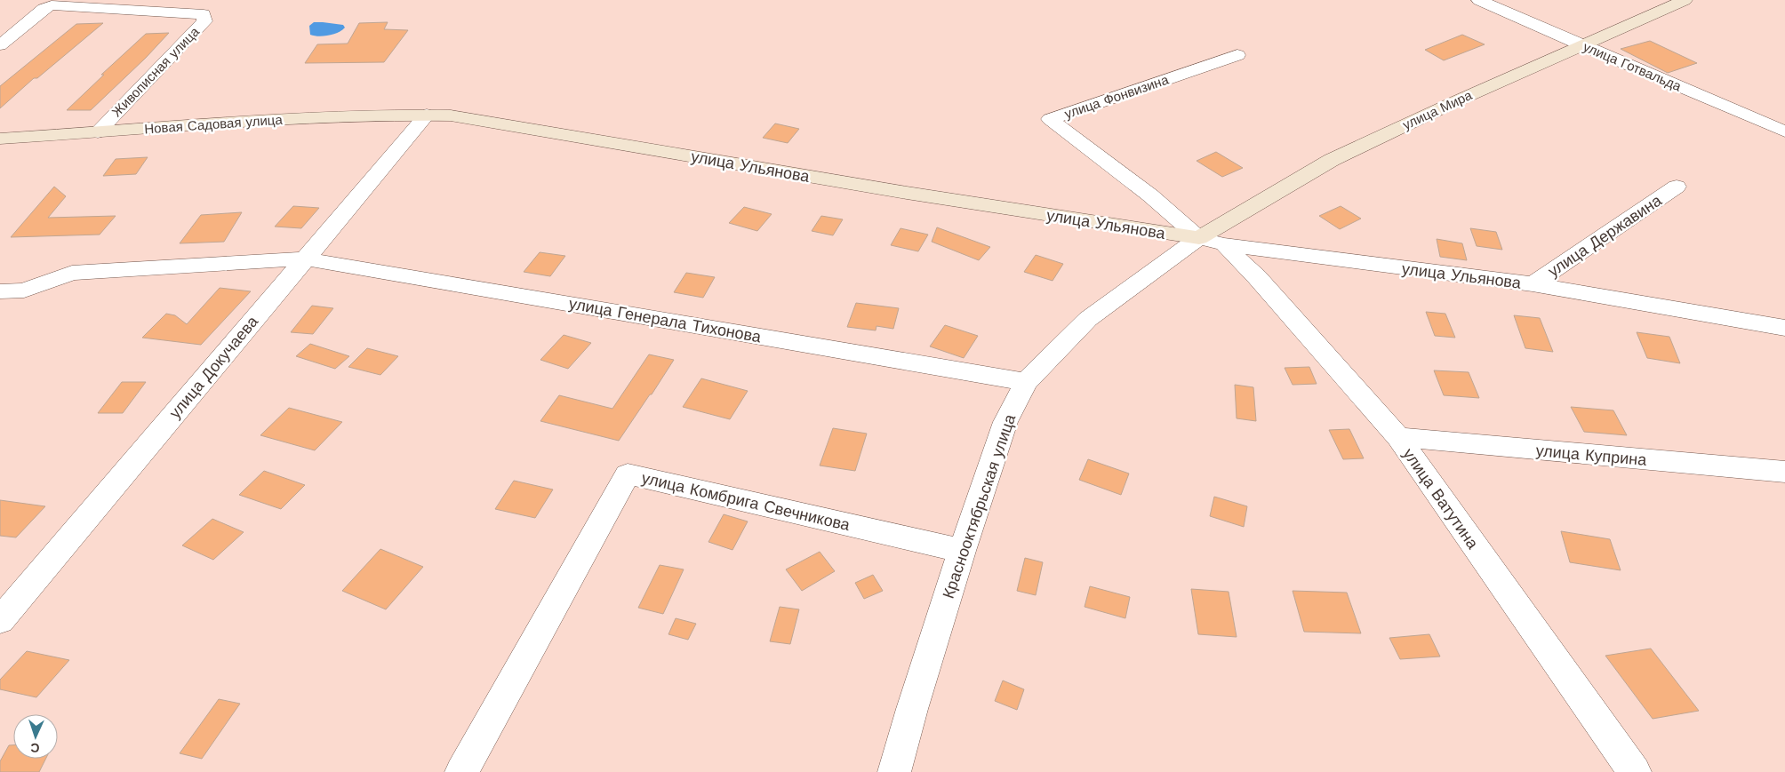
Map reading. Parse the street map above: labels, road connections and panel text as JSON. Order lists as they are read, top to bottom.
{
  "streets": {
    "street": [
      "улица Готвальда",
      "Живописная улица",
      "улица Фонвизина",
      "улица Мира",
      "Новая Садовая улица",
      "улица Ульянова",
      "улица Державина",
      "улица Генерала Тихонова",
      "улица Докучаева",
      "улица Куприна",
      "улица Ватутина",
      "улица Комбрига Свечникова",
      "Краснооктябрьская улица"
    ]
  },
  "crossings": [
    ["улица Готвальда", "улица Мира"],
    ["Живописная улица", "Новая Садовая улица"],
    ["улица Фонвизина", "улица Мира"],
    ["улица Фонвизина", "улица Ульянова"],
    ["улица Фонвизина", "улица Ватутина"],
    ["улица Фонвизина", "Краснооктябрьская улица"],
    ["улица Мира", "улица Ульянова"],
    ["улица Мира", "улица Ватутина"],
    ["улица Мира", "Краснооктябрьская улица"],
    ["Новая Садовая улица", "улица Ульянова"],
    ["Новая Садовая улица", "улица Докучаева"],
    ["улица Ульянова", "улица Державина"],
    ["улица Ульянова", "улица Докучаева"],
    ["улица Ульянова", "улица Ватутина"],
    ["улица Ульянова", "Краснооктябрьская улица"],
    ["улица Генерала Тихонова", "улица Докучаева"],
    ["улица Генерала Тихонова", "Краснооктябрьская улица"],
    ["улица Куприна", "улица Ватутина"],
    ["улица Ватутина", "Краснооктябрьская улица"],
    ["улица Комбрига Свечникова", "Краснооктябрьская улица"]
  ],
  "north": "bottom"
}
